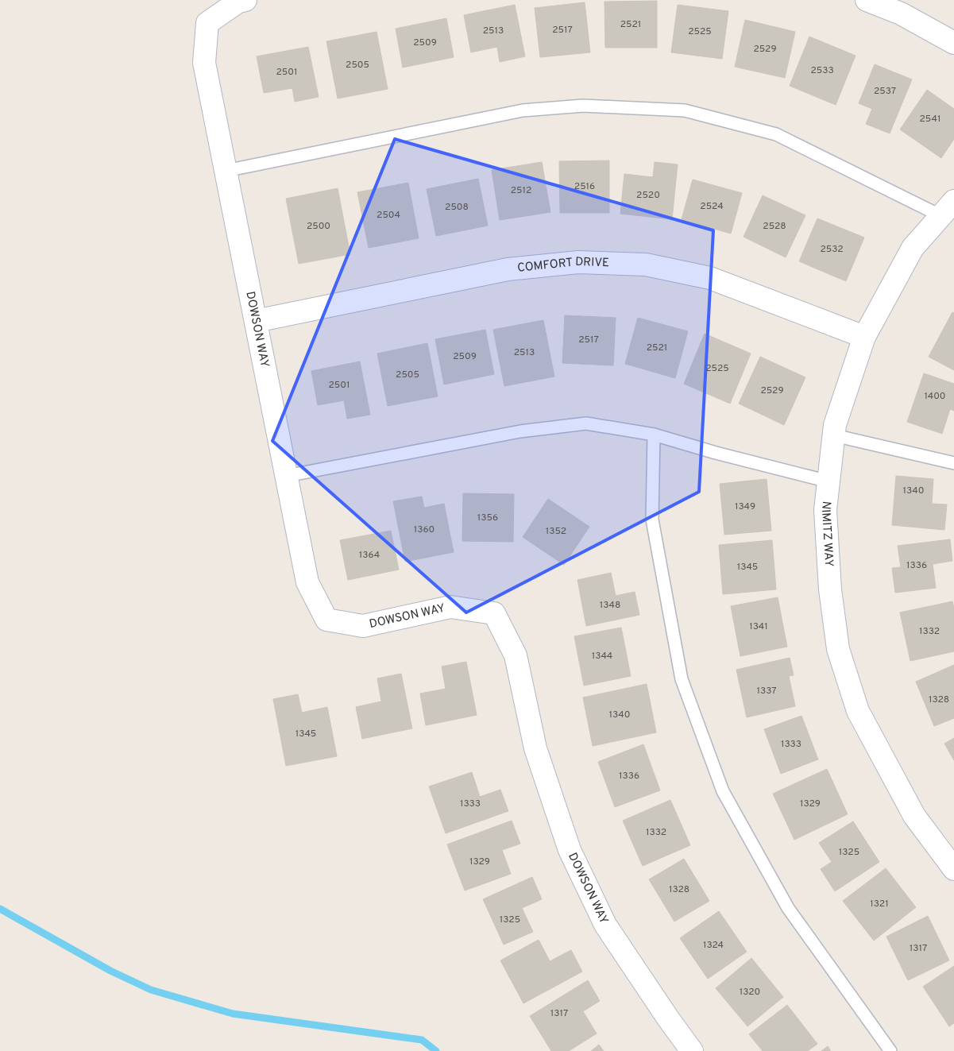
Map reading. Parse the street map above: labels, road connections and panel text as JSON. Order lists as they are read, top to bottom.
{
  "streets": {
    "street": ["COMFORT DRIVE", "DOWSON WAY", "NIMITZ WAY"]
  },
  "crossings": [
    ["COMFORT DRIVE", "DOWSON WAY"],
    ["COMFORT DRIVE", "NIMITZ WAY"]
  ],
  "house_numbers": [
    "2521",
    "2517",
    "2513",
    "2525",
    "2509",
    "2529",
    "2505",
    "2533",
    "2501",
    "2537",
    "2541",
    "2516",
    "2512",
    "2520",
    "2524",
    "2508",
    "2504",
    "2500",
    "2528",
    "2532",
    "2517",
    "2521",
    "2513",
    "2509",
    "2525",
    "2505",
    "2501",
    "2529",
    "1400",
    "1340",
    "1349",
    "1356",
    "1360",
    "1352",
    "1364",
    "1336",
    "1345",
    "1348",
    "1341",
    "1332",
    "1344",
    "1337",
    "1328",
    "1340",
    "1345",
    "1333",
    "1336",
    "1333",
    "1329",
    "1332",
    "1325",
    "1329",
    "1328",
    "1321",
    "1325",
    "1324",
    "1317",
    "1320",
    "1317"
  ]
}
